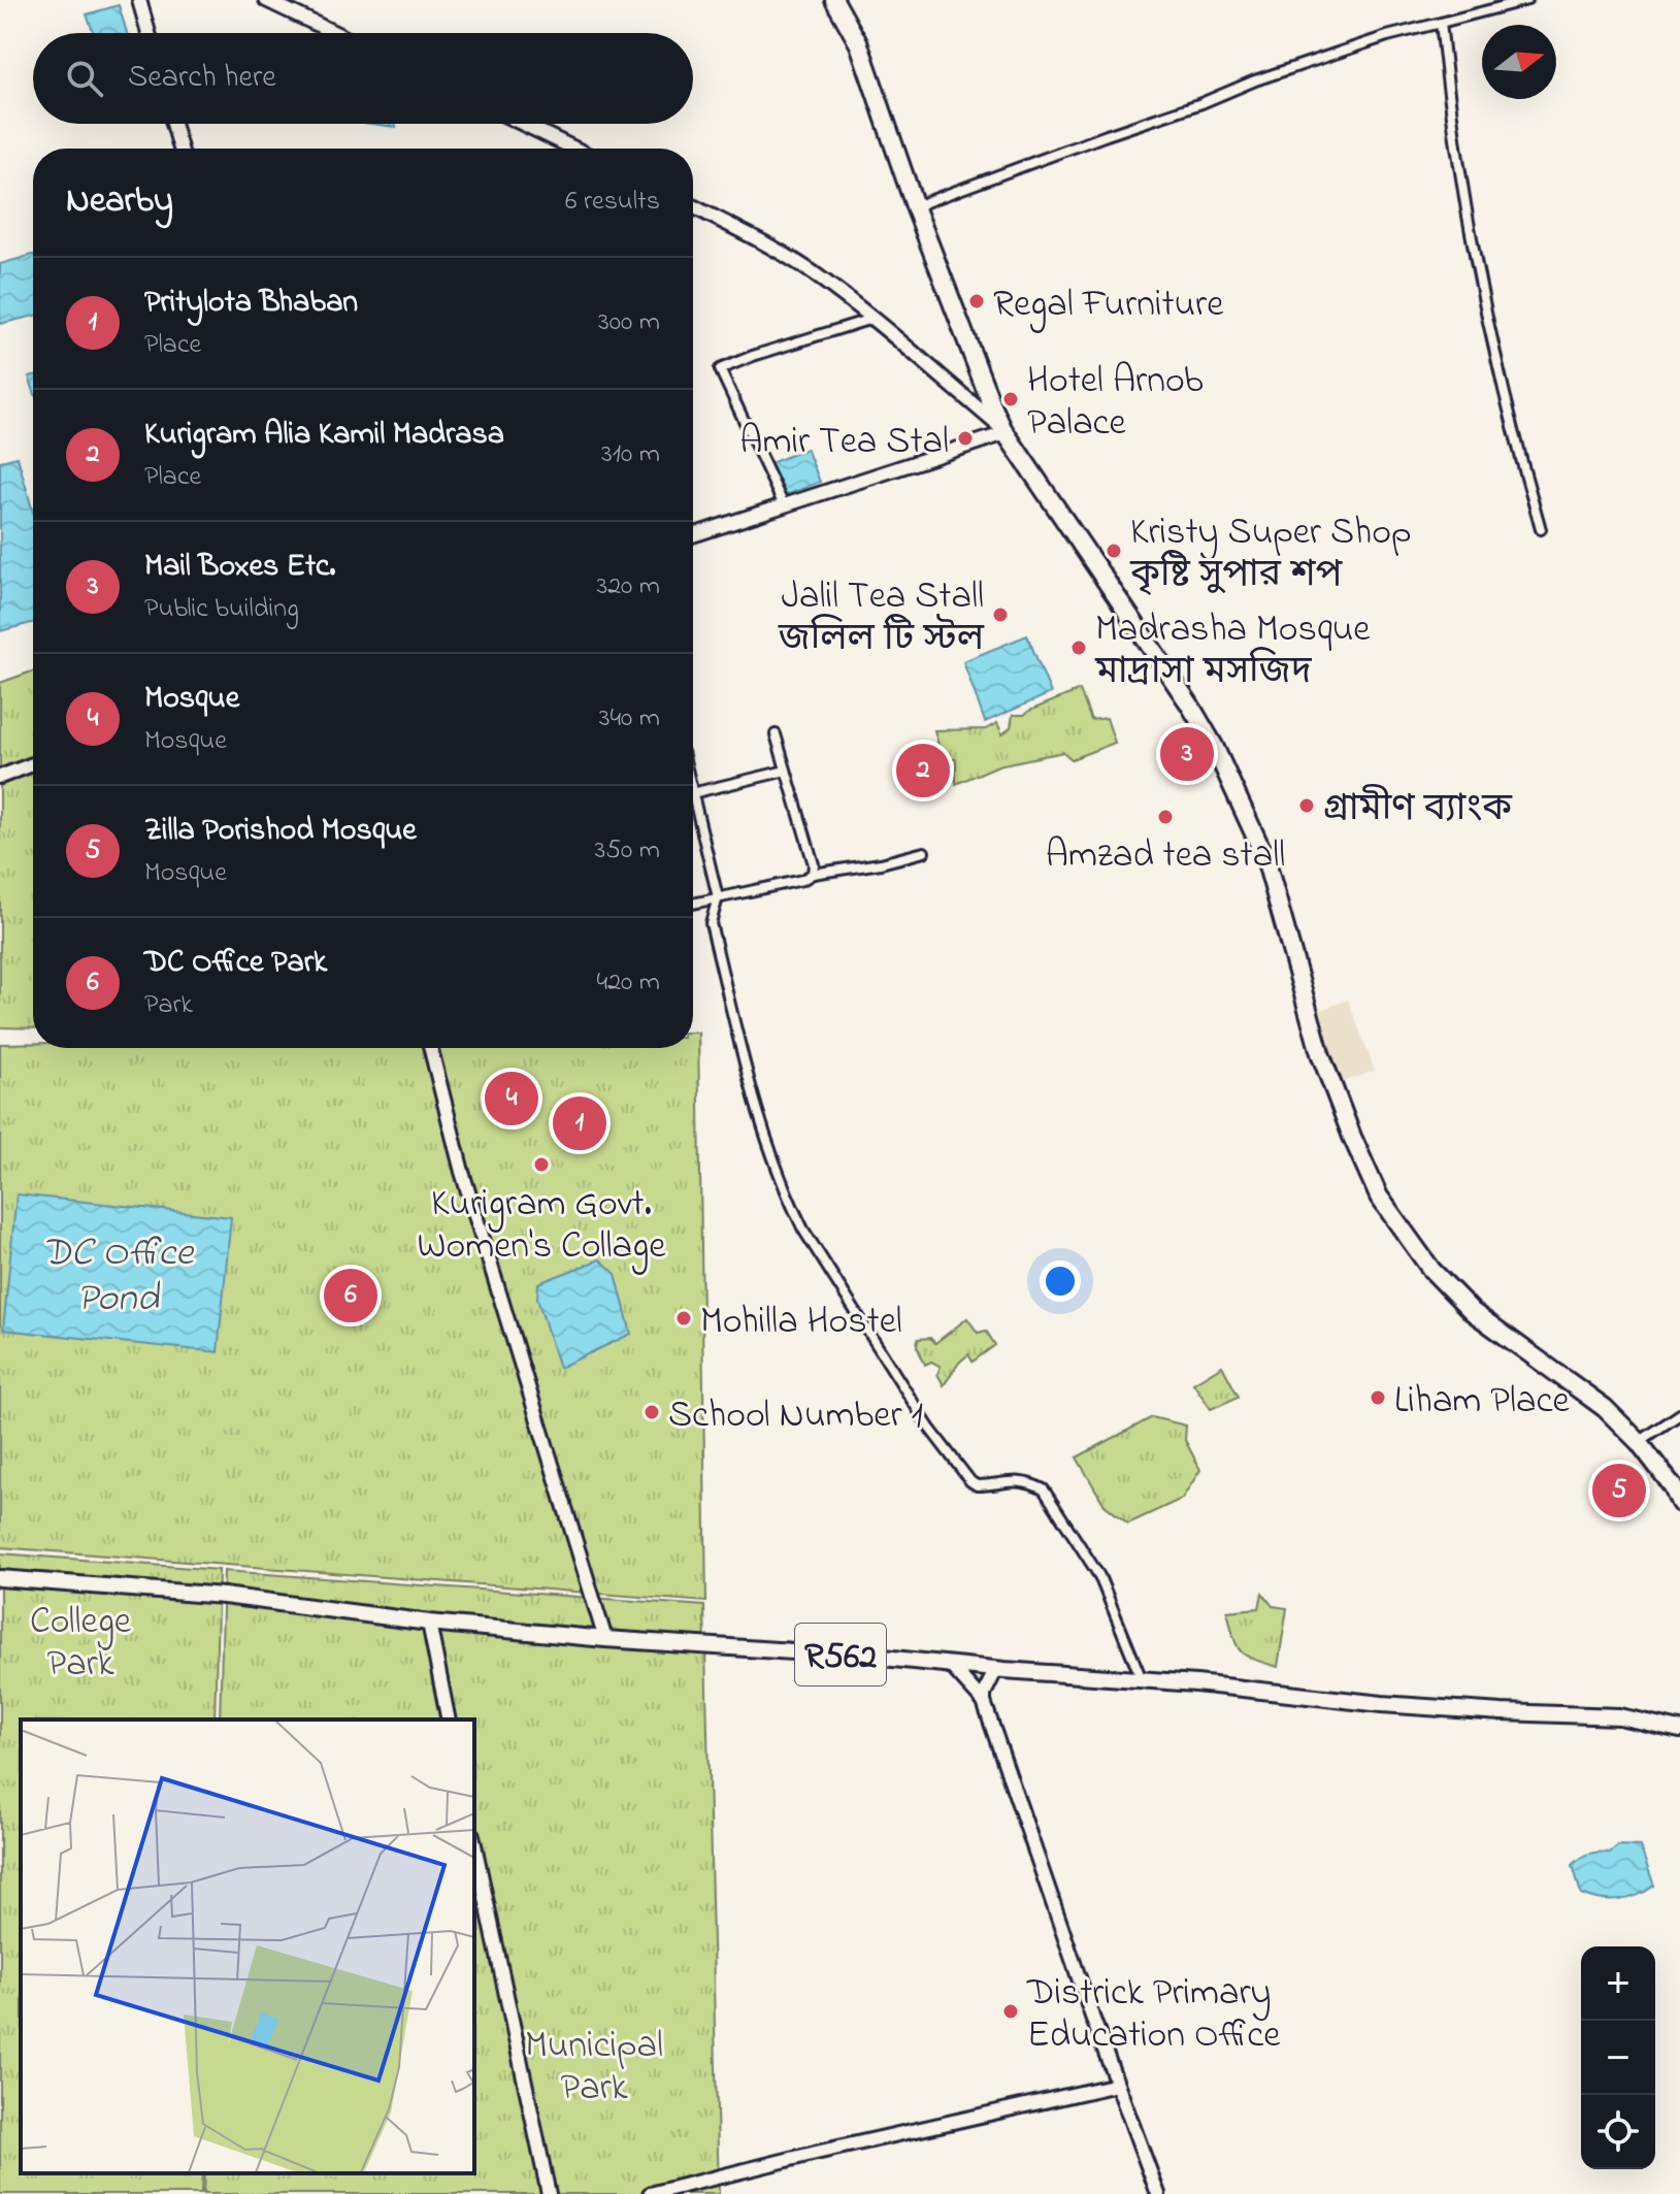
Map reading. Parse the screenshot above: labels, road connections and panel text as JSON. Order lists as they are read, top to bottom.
{
  "streets": {
    "main road": ["R562"]
  },
  "water": ["DC Office Pond"],
  "parks": ["College Park", "Municipal Park"],
  "places": [
    "Regal Furniture",
    "Hotel Arnob Palace",
    "Amir Tea Stal",
    "Kristy Super Shop কৃষ্টি সুপার শপ",
    "Jalil Tea Stall জলিল টি স্টল",
    "Madrasha Mosque মাদ্রাসা মসজিদ",
    "গ্রামীণ ব্যাংক",
    "Amzad tea stall",
    "Kurigram Govt. Women's Collage",
    "Mohilla Hostel",
    "Liham Place",
    "School Number 1",
    "Districk Primary Education Office"
  ],
  "north": "right",
  "page": {
    "search": "Search here",
    "heading": ["Nearby", "6 results"],
    "list": [
      {
        "mark": "1",
        "name": "Pritylota Bhaban",
        "note": "Place",
        "value": "300 m"
      },
      {
        "mark": "2",
        "name": "Kurigram Alia Kamil Madrasa",
        "note": "Place",
        "value": "310 m"
      },
      {
        "mark": "3",
        "name": "Mail Boxes Etc.",
        "note": "Public building",
        "value": "320 m"
      },
      {
        "mark": "4",
        "name": "Mosque",
        "note": "Mosque",
        "value": "340 m"
      },
      {
        "mark": "5",
        "name": "Zilla Porishod Mosque",
        "note": "Mosque",
        "value": "350 m"
      },
      {
        "mark": "6",
        "name": "DC Office Park",
        "note": "Park",
        "value": "420 m"
      }
    ],
    "pins": [
      "3",
      "2",
      "4",
      "1",
      "6",
      "5"
    ],
    "map_buttons": ["+", "−"]
  }
}
